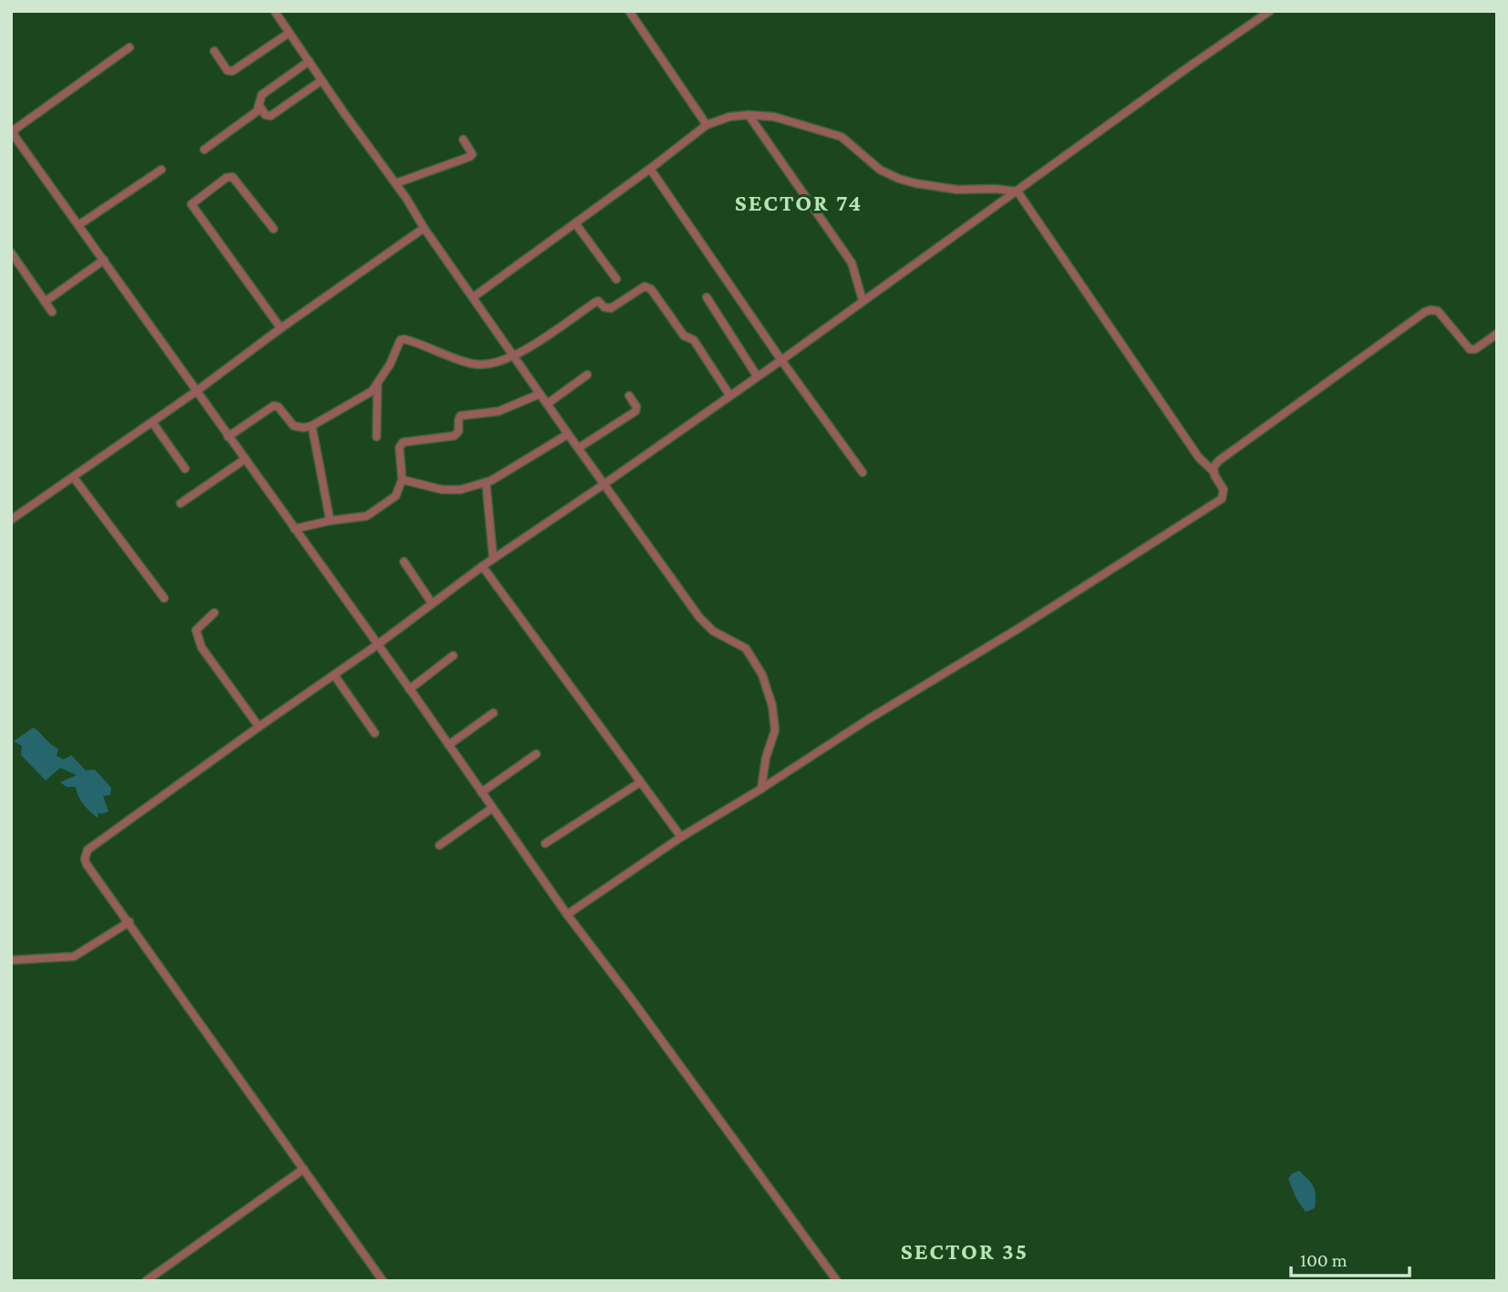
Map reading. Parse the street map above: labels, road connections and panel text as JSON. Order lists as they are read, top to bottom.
{
  "districts": ["SECTOR 74", "SECTOR 35"],
  "scale_bar": "100 m"
}
